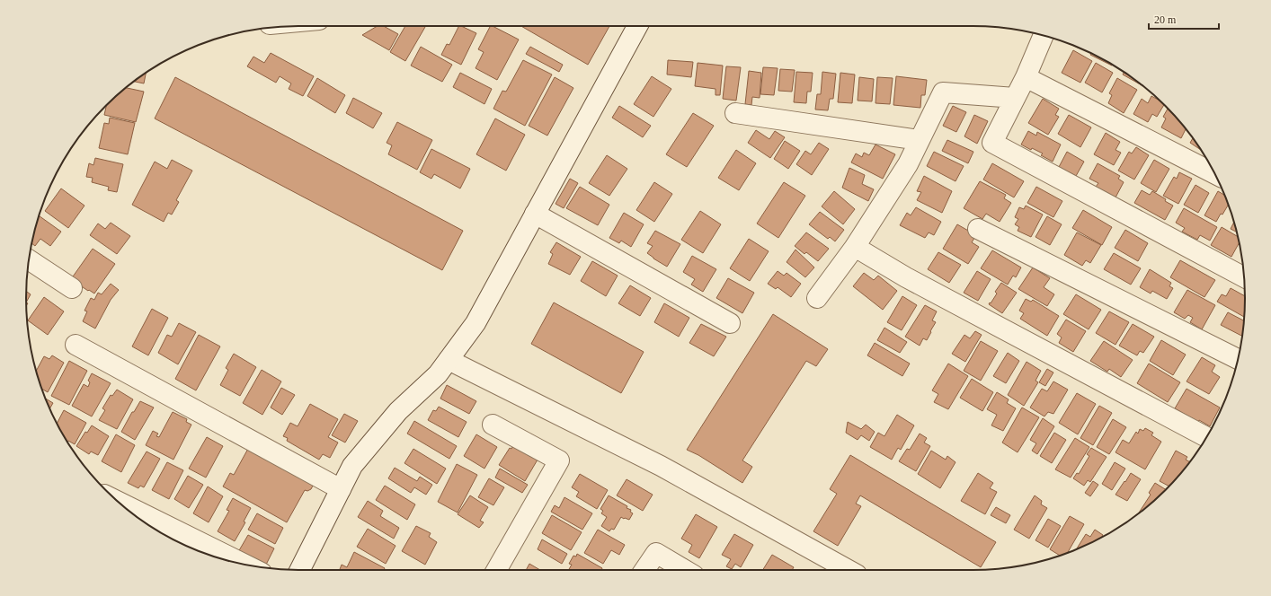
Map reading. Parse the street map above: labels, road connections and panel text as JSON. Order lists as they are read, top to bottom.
{
  "scale_bar": "20 m"
}
